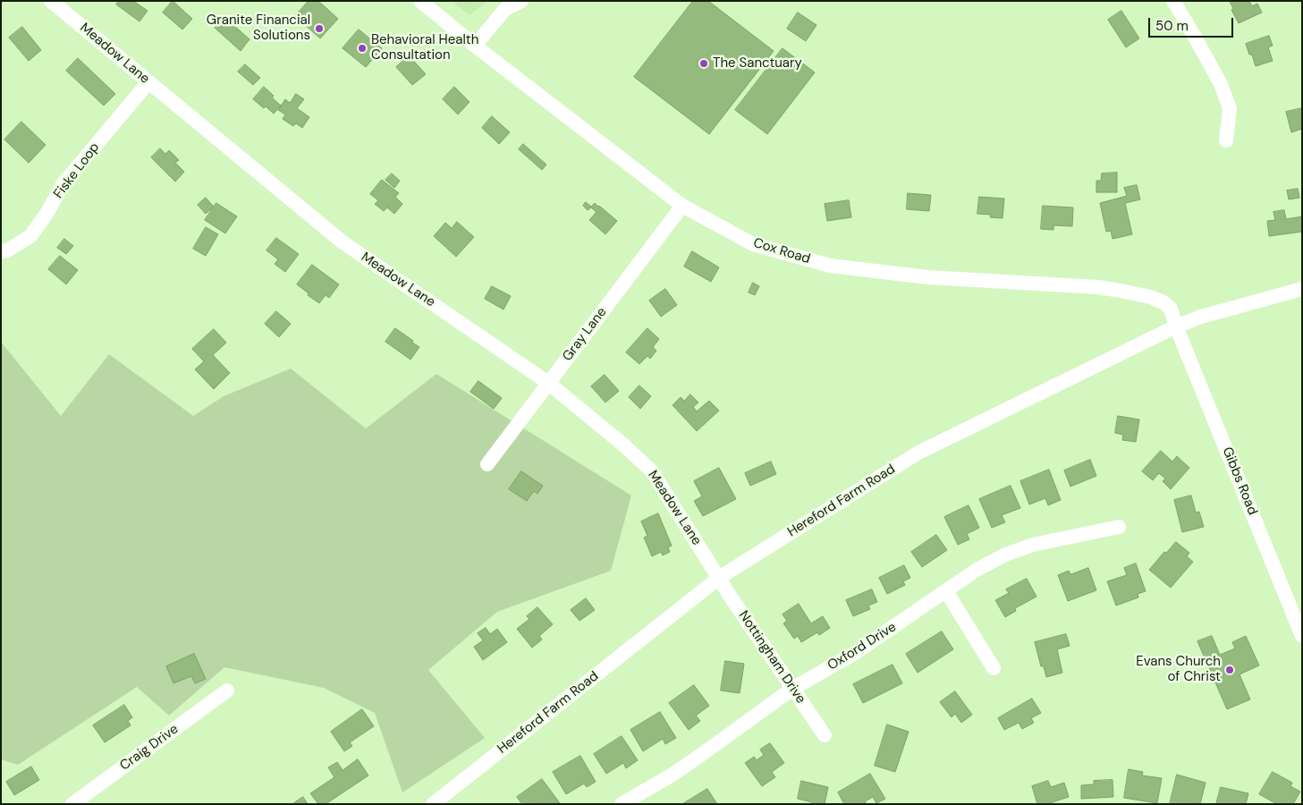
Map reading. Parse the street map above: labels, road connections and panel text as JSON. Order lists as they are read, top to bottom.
{
  "streets": {
    "street": [
      "Meadow Lane",
      "Fiske Loop",
      "Cox Road",
      "Gray Lane",
      "Gibbs Road",
      "Hereford Farm Road",
      "Oxford Drive",
      "Nottingham Drive",
      "Craig Drive"
    ]
  },
  "crossings": [
    ["Meadow Lane", "Fiske Loop"],
    ["Meadow Lane", "Gray Lane"],
    ["Meadow Lane", "Hereford Farm Road"],
    ["Meadow Lane", "Nottingham Drive"],
    ["Cox Road", "Gray Lane"],
    ["Cox Road", "Gibbs Road"],
    ["Cox Road", "Hereford Farm Road"],
    ["Gibbs Road", "Hereford Farm Road"],
    ["Hereford Farm Road", "Nottingham Drive"],
    ["Oxford Drive", "Nottingham Drive"]
  ],
  "places": [
    "Granite Financial Solutions",
    "Behavioral Health Consultation",
    "The Sanctuary",
    "Evans Church of Christ"
  ],
  "scale_bar": "50 m"
}
